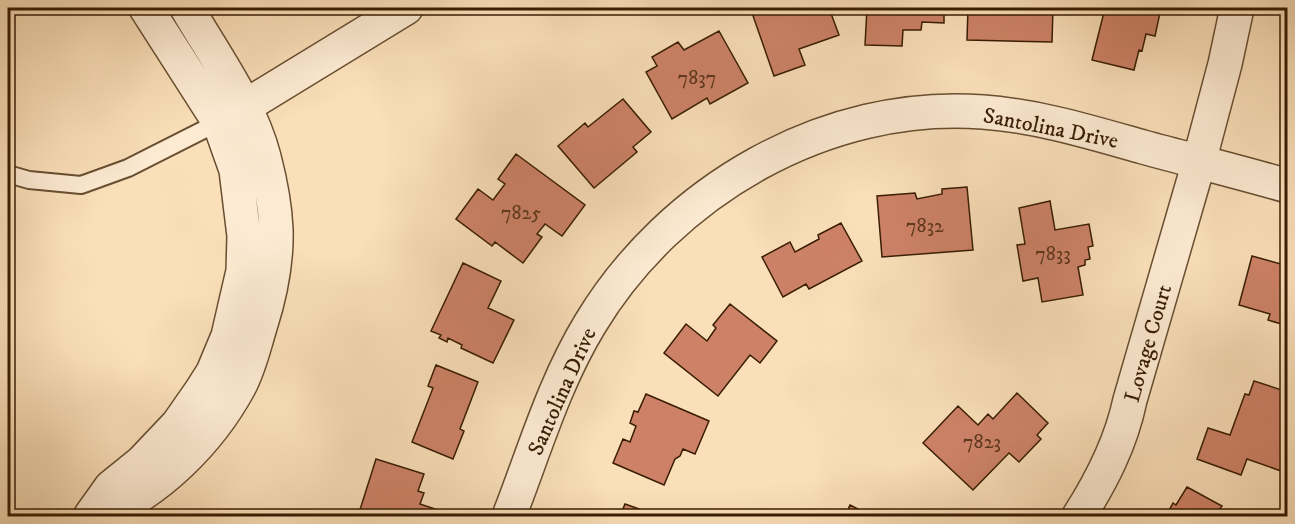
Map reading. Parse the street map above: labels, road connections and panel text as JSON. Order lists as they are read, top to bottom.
{
  "streets": {
    "street": ["Santolina Drive", "Lovage Court"]
  },
  "crossings": [
    ["Santolina Drive", "Lovage Court"]
  ],
  "house_numbers": [
    "7837",
    "7825",
    "7832",
    "7833",
    "7823"
  ]
}
